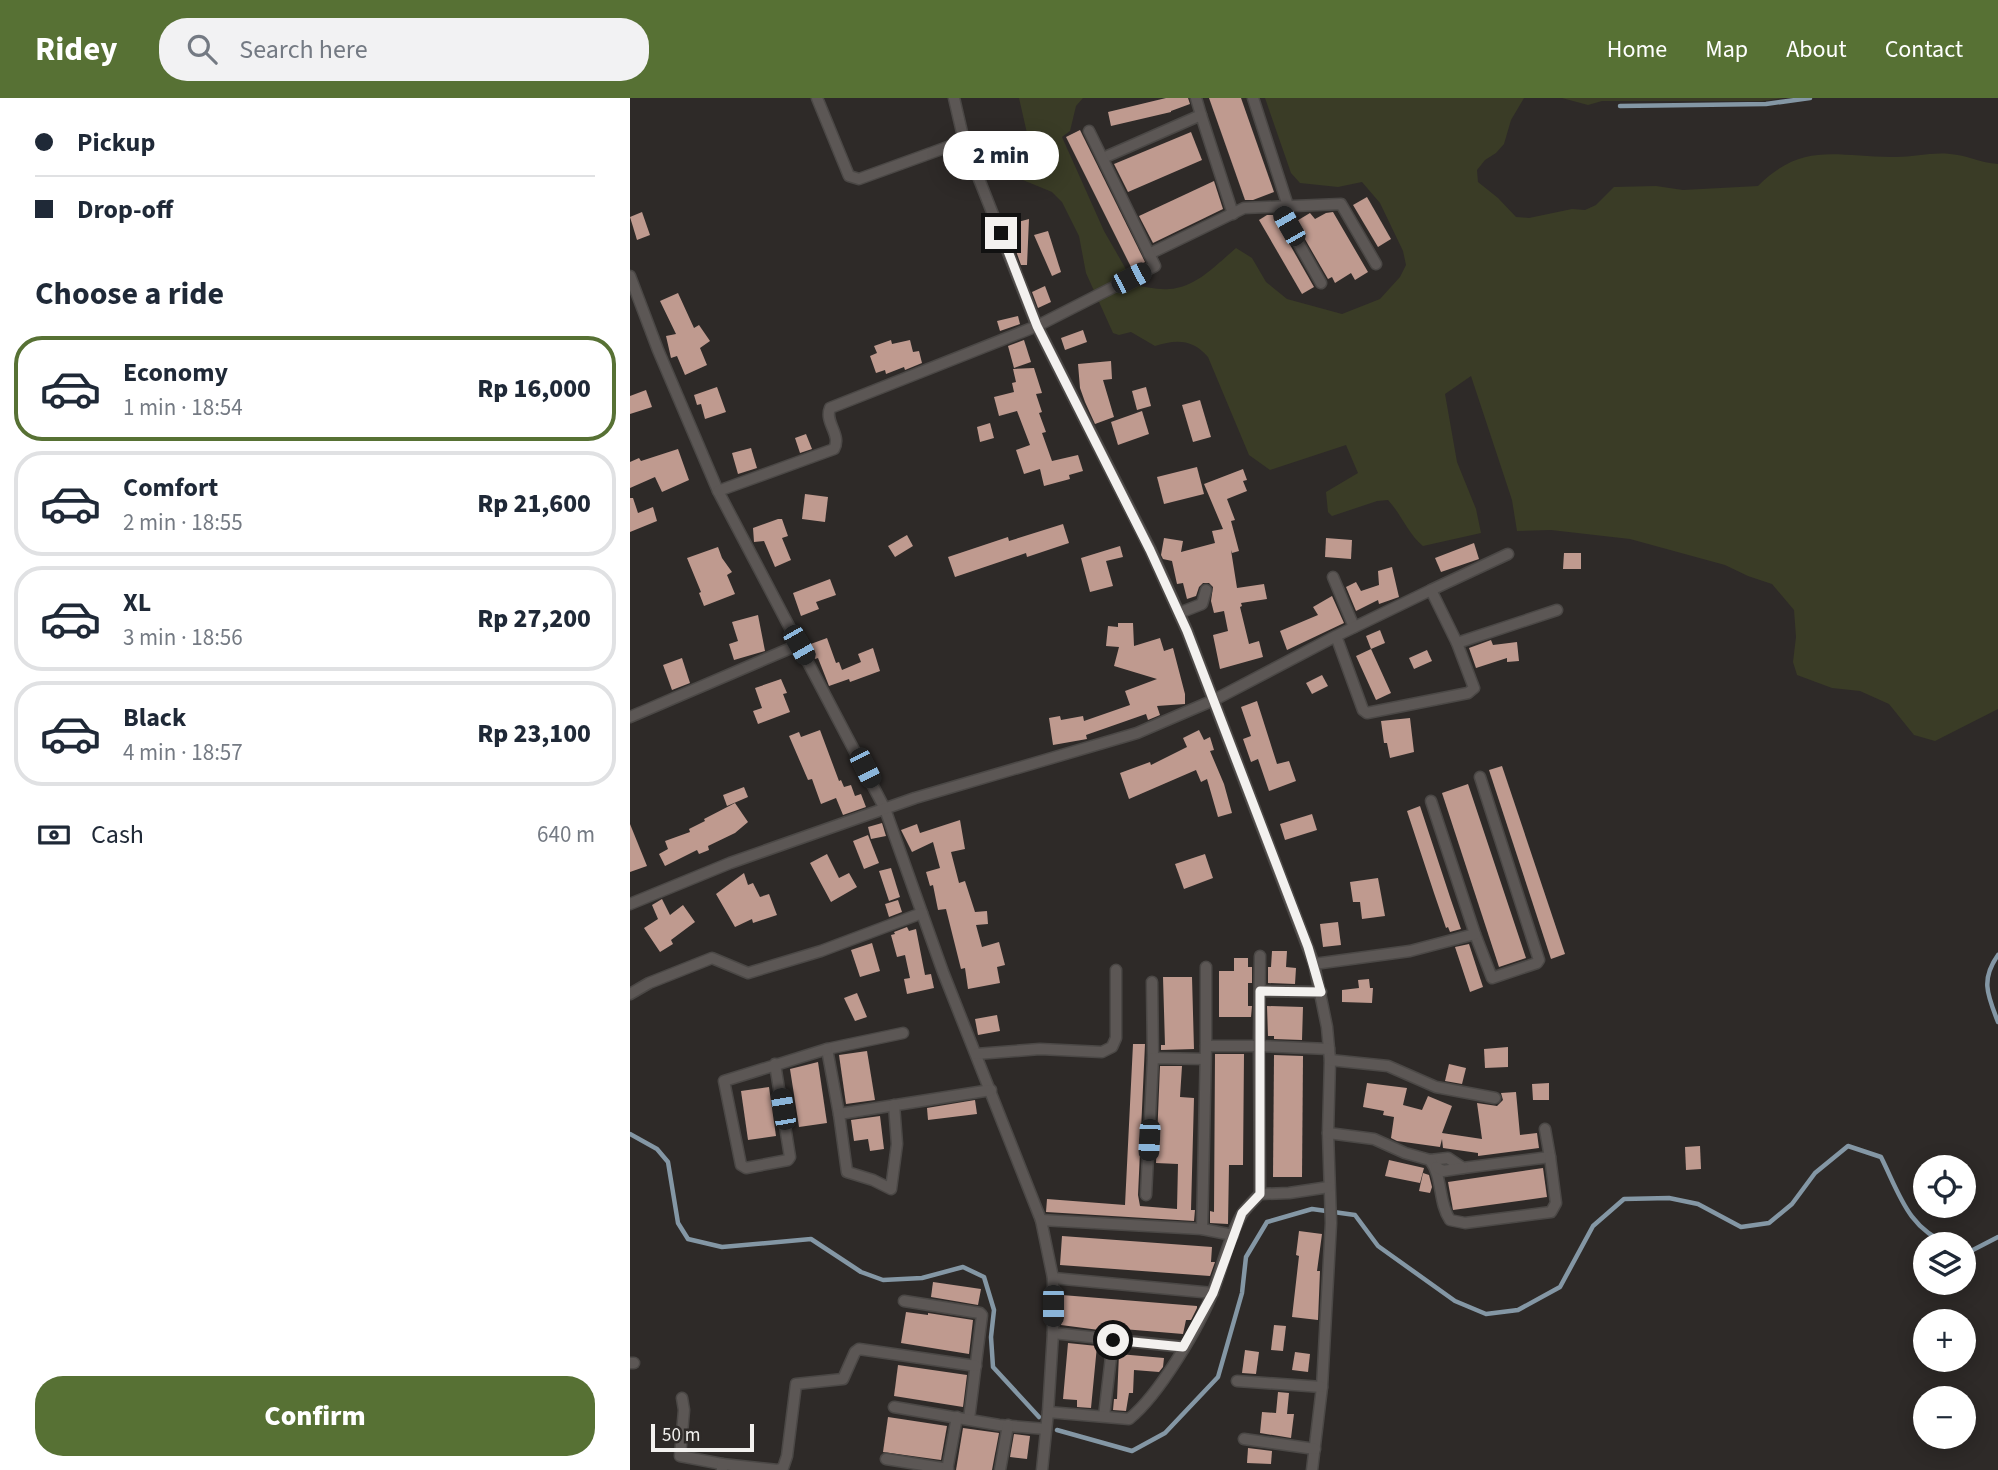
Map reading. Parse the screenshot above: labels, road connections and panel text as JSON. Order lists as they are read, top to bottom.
{
  "scale_bar": "50 m",
  "page": {
    "header": "Ridey",
    "search": "Search here",
    "nav": [
      "Home",
      "Map",
      "About",
      "Contact"
    ],
    "banner": ["Pickup", "Drop-off"],
    "bubble": "2 min",
    "heading": "Choose a ride",
    "list": [
      {
        "name": "Economy",
        "note": "1 min · 18:54",
        "value": "Rp 16,000"
      },
      {
        "name": "Comfort",
        "note": "2 min · 18:55",
        "value": "Rp 21,600"
      },
      {
        "name": "XL",
        "note": "3 min · 18:56",
        "value": "Rp 27,200"
      },
      {
        "name": "Black",
        "note": "4 min · 18:57",
        "value": "Rp 23,100"
      }
    ],
    "pay": ["Cash", "640 m"],
    "map_buttons": ["+", "−"],
    "buttons": "Confirm",
    "scale": "50 m"
  }
}
